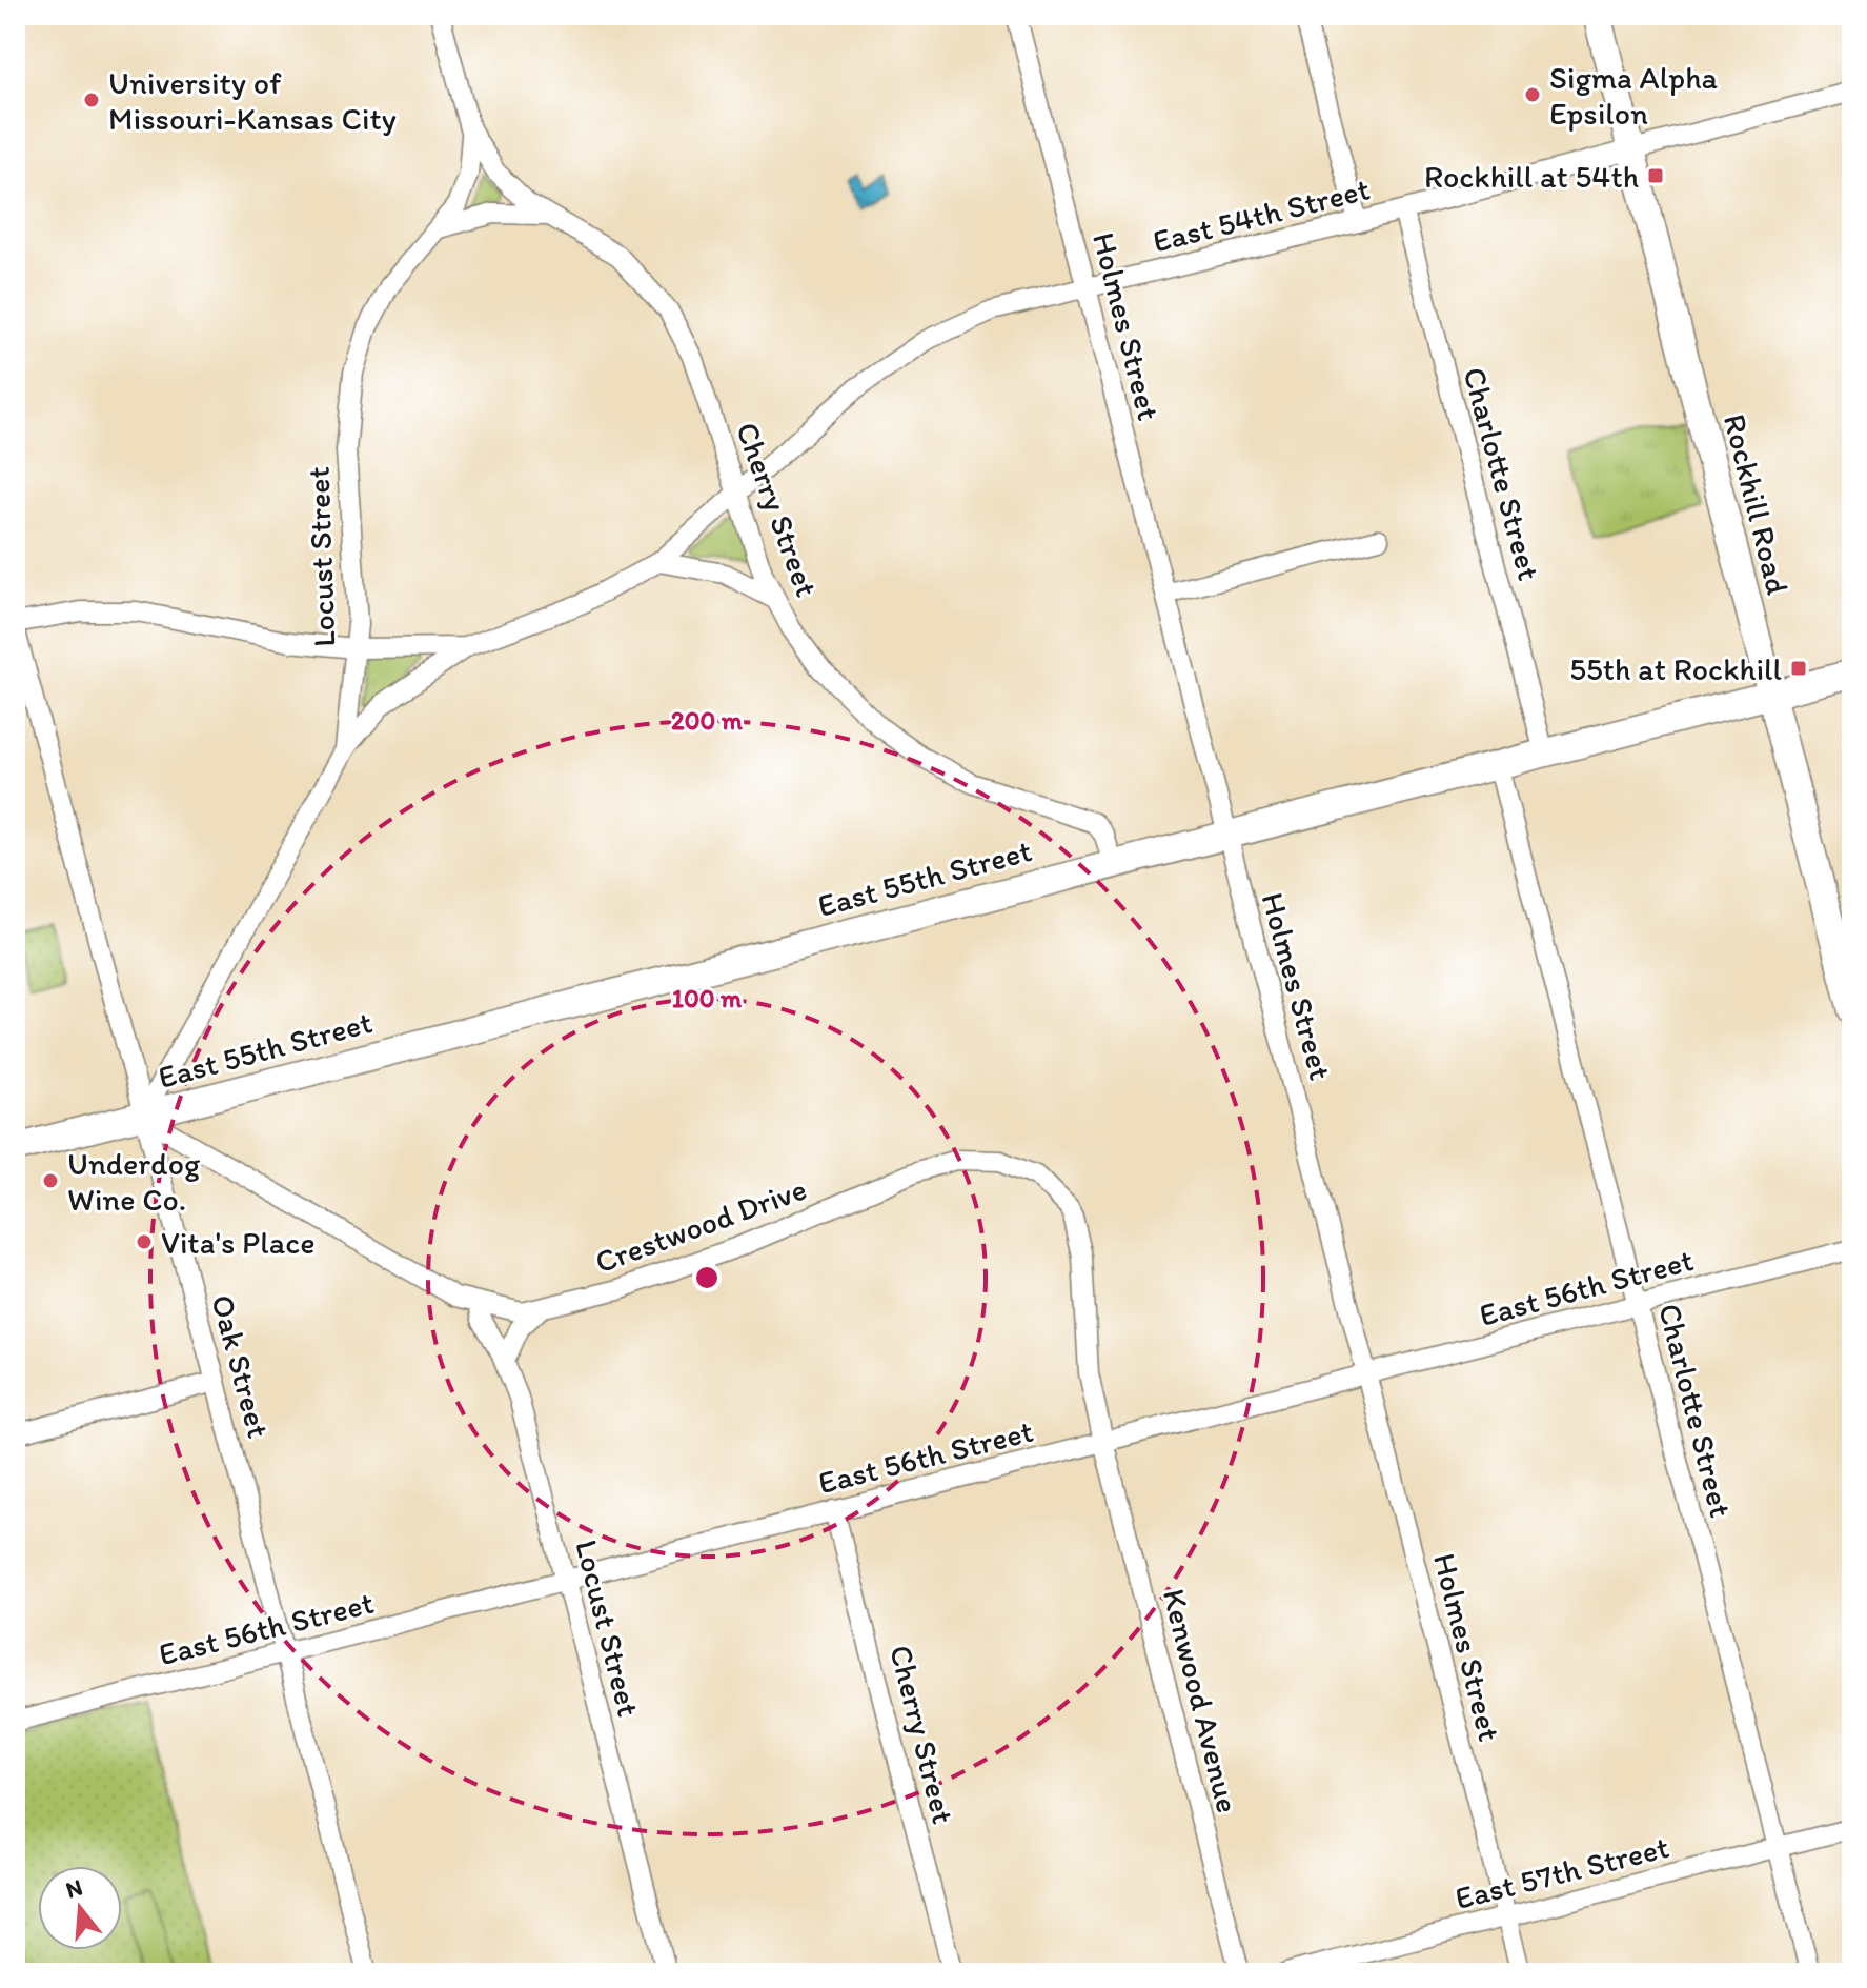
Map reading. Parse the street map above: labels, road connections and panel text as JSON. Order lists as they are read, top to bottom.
{
  "streets": {
    "main road": ["Rockhill Road", "East 55th Street"],
    "street": [
      "East 54th Street",
      "Holmes Street",
      "Charlotte Street",
      "Cherry Street",
      "Locust Street",
      "Crestwood Drive",
      "East 56th Street",
      "Oak Street",
      "Kenwood Avenue",
      "East 57th Street"
    ]
  },
  "crossings": [
    ["East 54th Street", "Holmes Street"],
    ["East 54th Street", "Charlotte Street"],
    ["East 54th Street", "Rockhill Road"],
    ["East 54th Street", "Cherry Street"],
    ["East 54th Street", "Locust Street"],
    ["East 54th Street", "Oak Street"],
    ["Holmes Street", "East 55th Street"],
    ["Holmes Street", "East 56th Street"],
    ["Holmes Street", "East 57th Street"],
    ["Charlotte Street", "East 55th Street"],
    ["Charlotte Street", "East 56th Street"],
    ["Charlotte Street", "East 57th Street"],
    ["Rockhill Road", "East 55th Street"],
    ["Cherry Street", "Locust Street"],
    ["Cherry Street", "East 55th Street"],
    ["Cherry Street", "East 56th Street"],
    ["Locust Street", "East 55th Street"],
    ["Locust Street", "Crestwood Drive"],
    ["Locust Street", "East 56th Street"],
    ["Locust Street", "Oak Street"],
    ["East 55th Street", "Crestwood Drive"],
    ["East 55th Street", "Oak Street"],
    ["Crestwood Drive", "East 56th Street"],
    ["Crestwood Drive", "Oak Street"],
    ["Crestwood Drive", "Kenwood Avenue"],
    ["East 56th Street", "Oak Street"],
    ["East 56th Street", "Kenwood Avenue"]
  ],
  "places": {
    "other": [
      "Sigma Alpha Epsilon",
      "University of Missouri-Kansas City",
      "Underdog Wine Co.",
      "Vita's Place"
    ],
    "transit": ["Rockhill at 54th", "55th at Rockhill"]
  },
  "north": "top",
  "rings": ["200 m", "100 m"]
}
